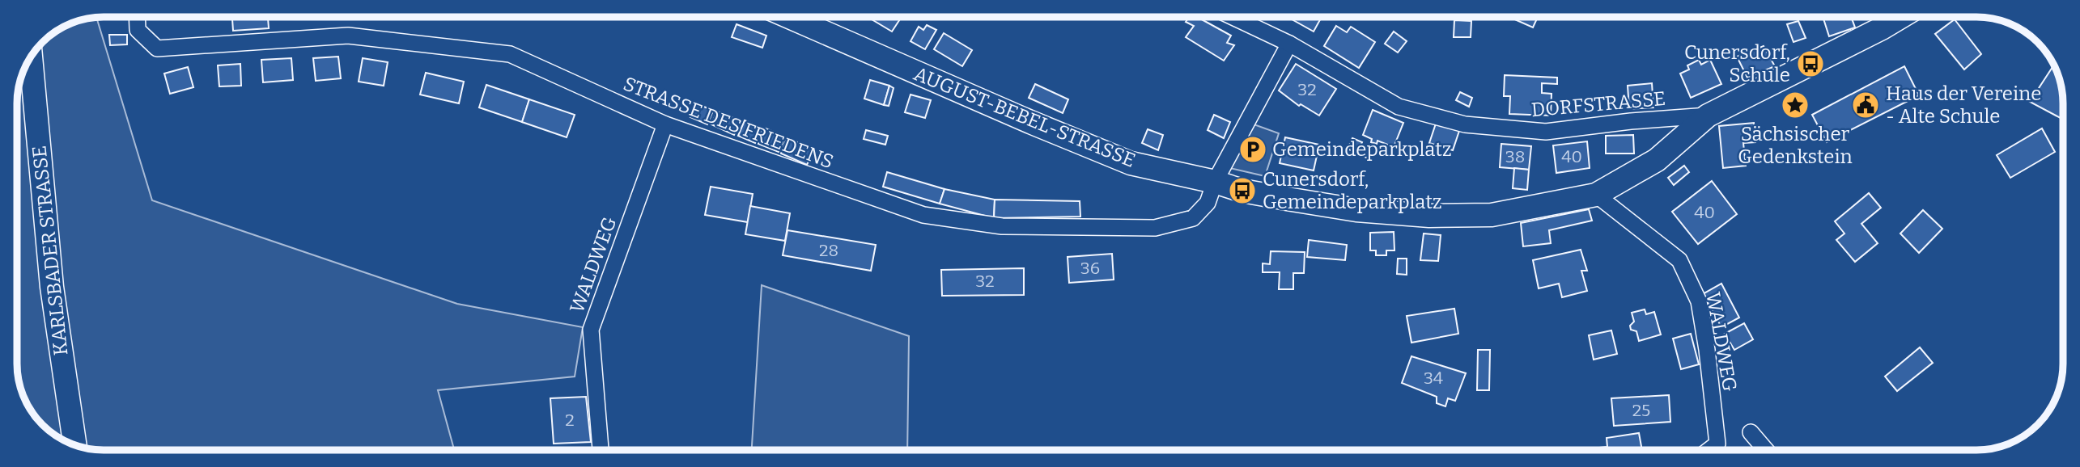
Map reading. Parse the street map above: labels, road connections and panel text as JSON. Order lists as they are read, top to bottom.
{
  "streets": {
    "main road": ["AUGUST-BEBEL-STRASSE", "KARLSBADER STRASSE"],
    "street": ["DORFSTRASSE", "STRASSE DES FRIEDENS", "WALDWEG"]
  },
  "crossings": [
    ["DORFSTRASSE", "AUGUST-BEBEL-STRASSE"],
    ["DORFSTRASSE", "STRASSE DES FRIEDENS"],
    ["AUGUST-BEBEL-STRASSE", "STRASSE DES FRIEDENS"],
    ["AUGUST-BEBEL-STRASSE", "WALDWEG"],
    ["STRASSE DES FRIEDENS", "WALDWEG"]
  ],
  "places": {
    "bus stop": ["Cunersdorf, Schule", "Cunersdorf, Gemeindeparkplatz"],
    "place": ["Sächsischer Gedenkstein"],
    "public building": ["Haus der Vereine - Alte Schule"],
    "parking": ["Gemeindeparkplatz"]
  },
  "house_numbers": [
    "32",
    "38",
    "40",
    "40",
    "28",
    "36",
    "32",
    "34",
    "25",
    "2"
  ]
}
